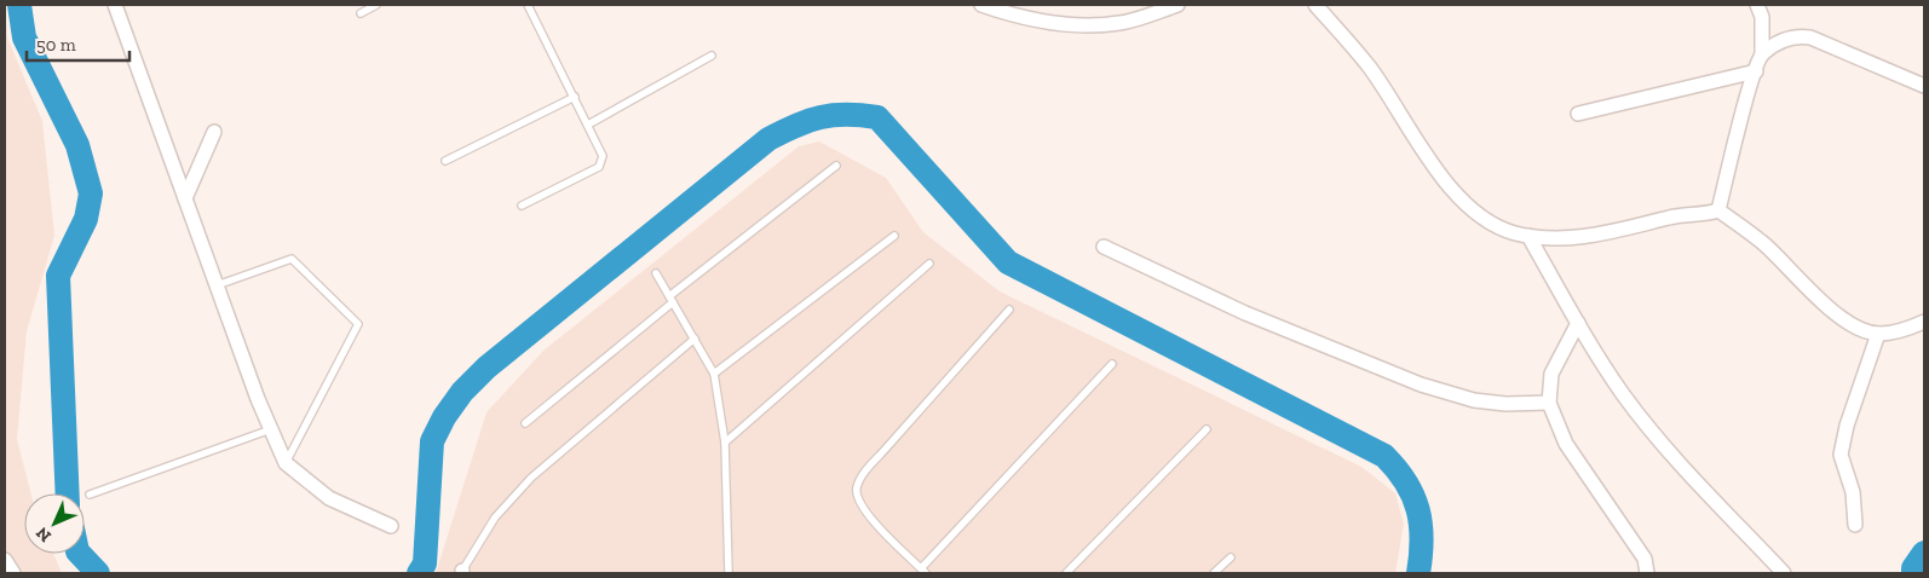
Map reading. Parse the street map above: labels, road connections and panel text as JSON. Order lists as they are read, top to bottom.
{
  "scale_bar": "50 m",
  "north": "bottom left"
}
